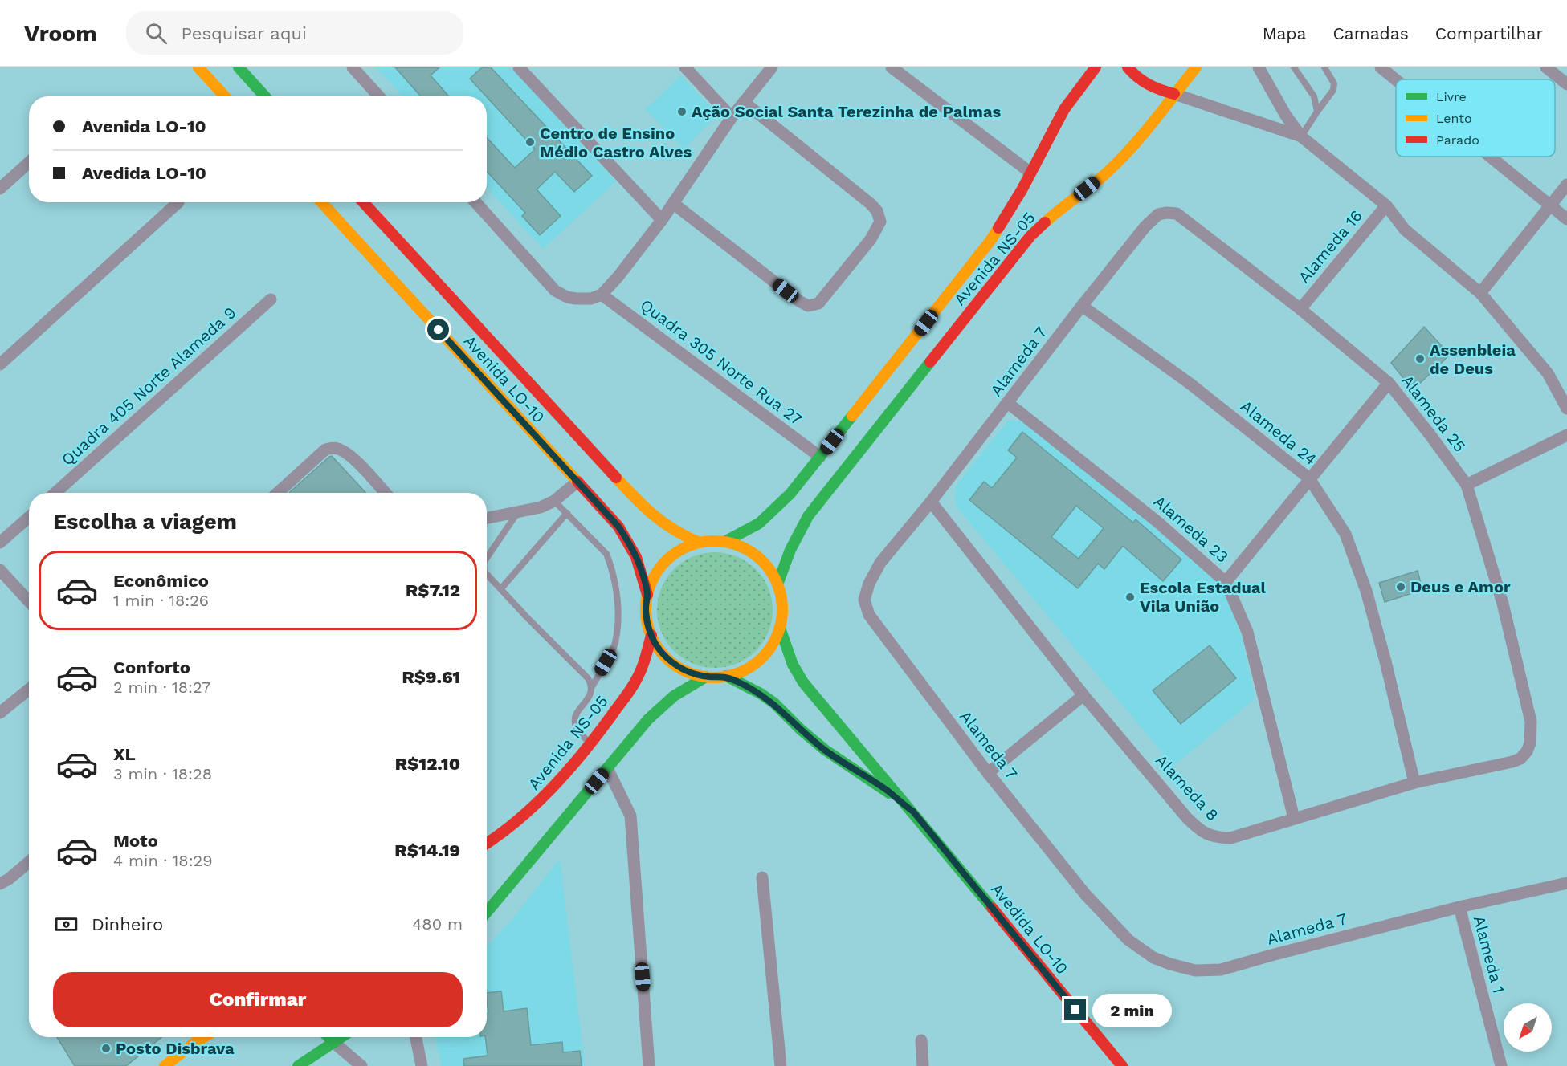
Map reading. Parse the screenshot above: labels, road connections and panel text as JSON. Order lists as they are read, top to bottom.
{
  "streets": {
    "street": [
      "Alameda 16",
      "Avenida NS-05",
      "Alameda 7",
      "Quadra 305 Norte Rua 27",
      "Avenida LO-10",
      "Quadra 405 Norte Alameda 9",
      "Alameda 25",
      "Alameda 24",
      "Alameda 23",
      "Alameda 8",
      "Avedida LO-10",
      "Alameda 1"
    ]
  },
  "crossings": [
    ["Alameda 16", "Alameda 25"],
    ["Avenida NS-05", "Quadra 305 Norte Rua 27"],
    ["Avenida NS-05", "Avenida LO-10"],
    ["Avenida NS-05", "Avedida LO-10"],
    ["Alameda 7", "Alameda 25"],
    ["Alameda 7", "Alameda 24"],
    ["Alameda 7", "Alameda 23"],
    ["Alameda 7", "Alameda 8"],
    ["Alameda 7", "Alameda 1"],
    ["Avenida LO-10", "Avedida LO-10"],
    ["Alameda 25", "Alameda 8"],
    ["Alameda 24", "Alameda 8"],
    ["Alameda 23", "Alameda 8"]
  ],
  "places": [
    "Ação Social Santa Terezinha de Palmas",
    "Centro de Ensino Médio Castro Alves",
    "Assenbleia de Deus",
    "Deus e Amor",
    "Escola Estadual Vila União",
    "Posto Disbrava"
  ],
  "legend": ["Livre", "Lento", "Parado"],
  "north": "bottom left",
  "page": {
    "header": "Vroom",
    "search": "Pesquisar aqui",
    "nav": ["Mapa", "Camadas", "Compartilhar"],
    "banner": ["Avenida LO-10", "Avedida LO-10"],
    "heading": "Escolha a viagem",
    "list": [
      {
        "name": "Econômico",
        "note": "1 min · 18:26",
        "value": "R$7.12"
      },
      {
        "name": "Conforto",
        "note": "2 min · 18:27",
        "value": "R$9.61"
      },
      {
        "name": "XL",
        "note": "3 min · 18:28",
        "value": "R$12.10"
      },
      {
        "name": "Moto",
        "note": "4 min · 18:29",
        "value": "R$14.19"
      }
    ],
    "pay": ["Dinheiro", "480 m"],
    "buttons": "Confirmar",
    "bubble": "2 min"
  }
}
